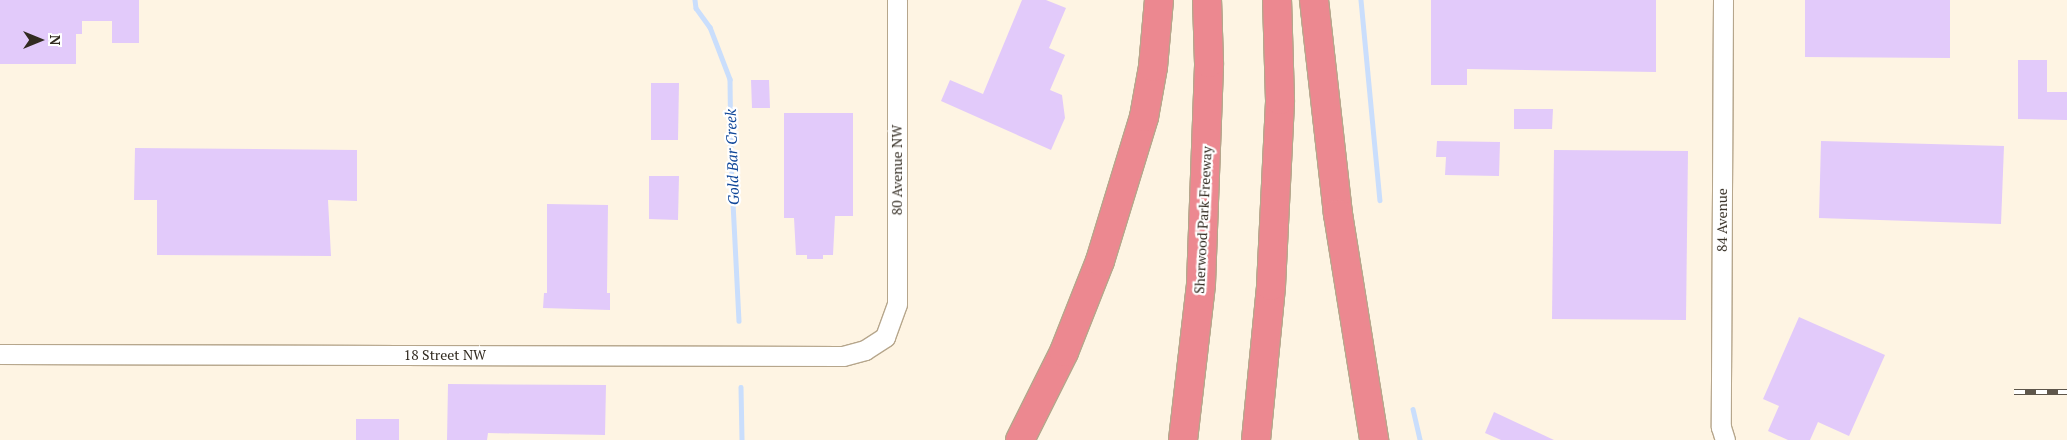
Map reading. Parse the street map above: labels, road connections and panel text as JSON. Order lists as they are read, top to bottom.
{
  "streets": {
    "highway": ["Sherwood Park Freeway"],
    "street": ["80 Avenue NW", "84 Avenue", "18 Street NW"]
  },
  "crossings": [
    ["80 Avenue NW", "18 Street NW"]
  ],
  "water": ["Gold Bar Creek"],
  "north": "right"
}
